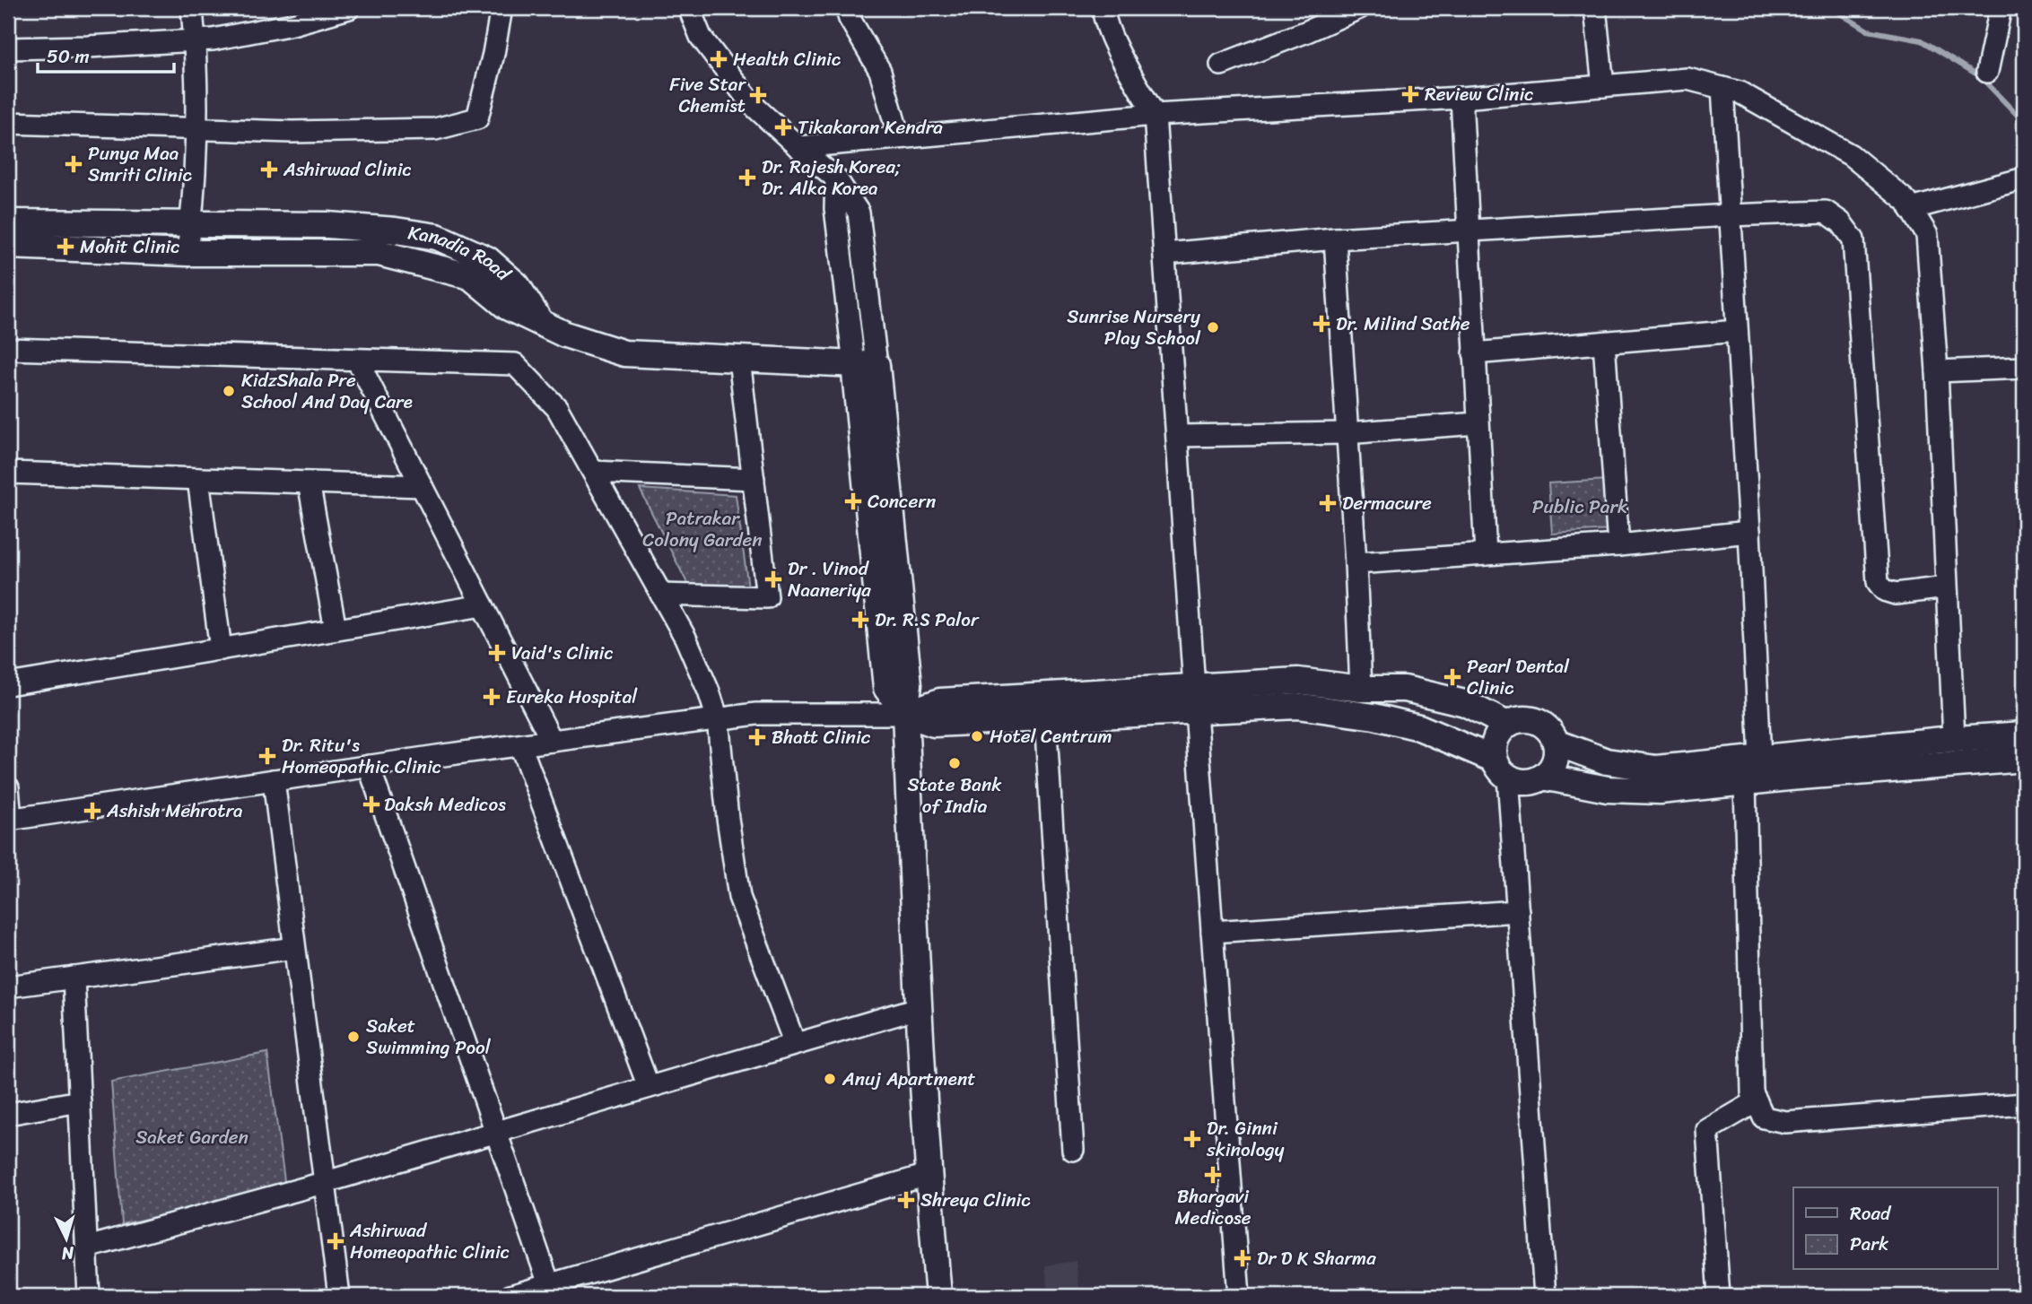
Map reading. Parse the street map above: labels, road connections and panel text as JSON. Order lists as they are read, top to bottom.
{
  "streets": {
    "main road": ["Kanadia Road"]
  },
  "parks": ["Public Park", "Patrakar Colony Garden", "Saket Garden"],
  "places": {
    "health": [
      "Health Clinic",
      "Review Clinic",
      "Five Star Chemist",
      "Tikakaran Kendra",
      "Punya Maa Smriti Clinic",
      "Ashirwad Clinic",
      "Dr. Rajesh Korea; Dr. Alka Korea",
      "Mohit Clinic",
      "Dr. Milind Sathe",
      "Concern",
      "Dermacure",
      "Dr . Vinod Naaneriya",
      "Dr. R.S Palor",
      "Vaid's Clinic",
      "Pearl Dental Clinic",
      "Eureka Hospital",
      "Bhatt Clinic",
      "Dr. Ritu's Homeopathic Clinic",
      "Daksh Medicos",
      "Ashish Mehrotra",
      "Dr. Ginni skinology",
      "Bhargavi Medicose",
      "Shreya Clinic",
      "Ashirwad Homeopathic Clinic",
      "Dr D K Sharma"
    ],
    "other": [
      "Sunrise Nursery Play School",
      "KidzShala Pre School And Day Care",
      "Hotel Centrum",
      "State Bank of India",
      "Saket Swimming Pool",
      "Anuj Apartment"
    ]
  },
  "legend": ["Road", "Park"],
  "scale_bar": "50 m",
  "north": "bottom"
}
